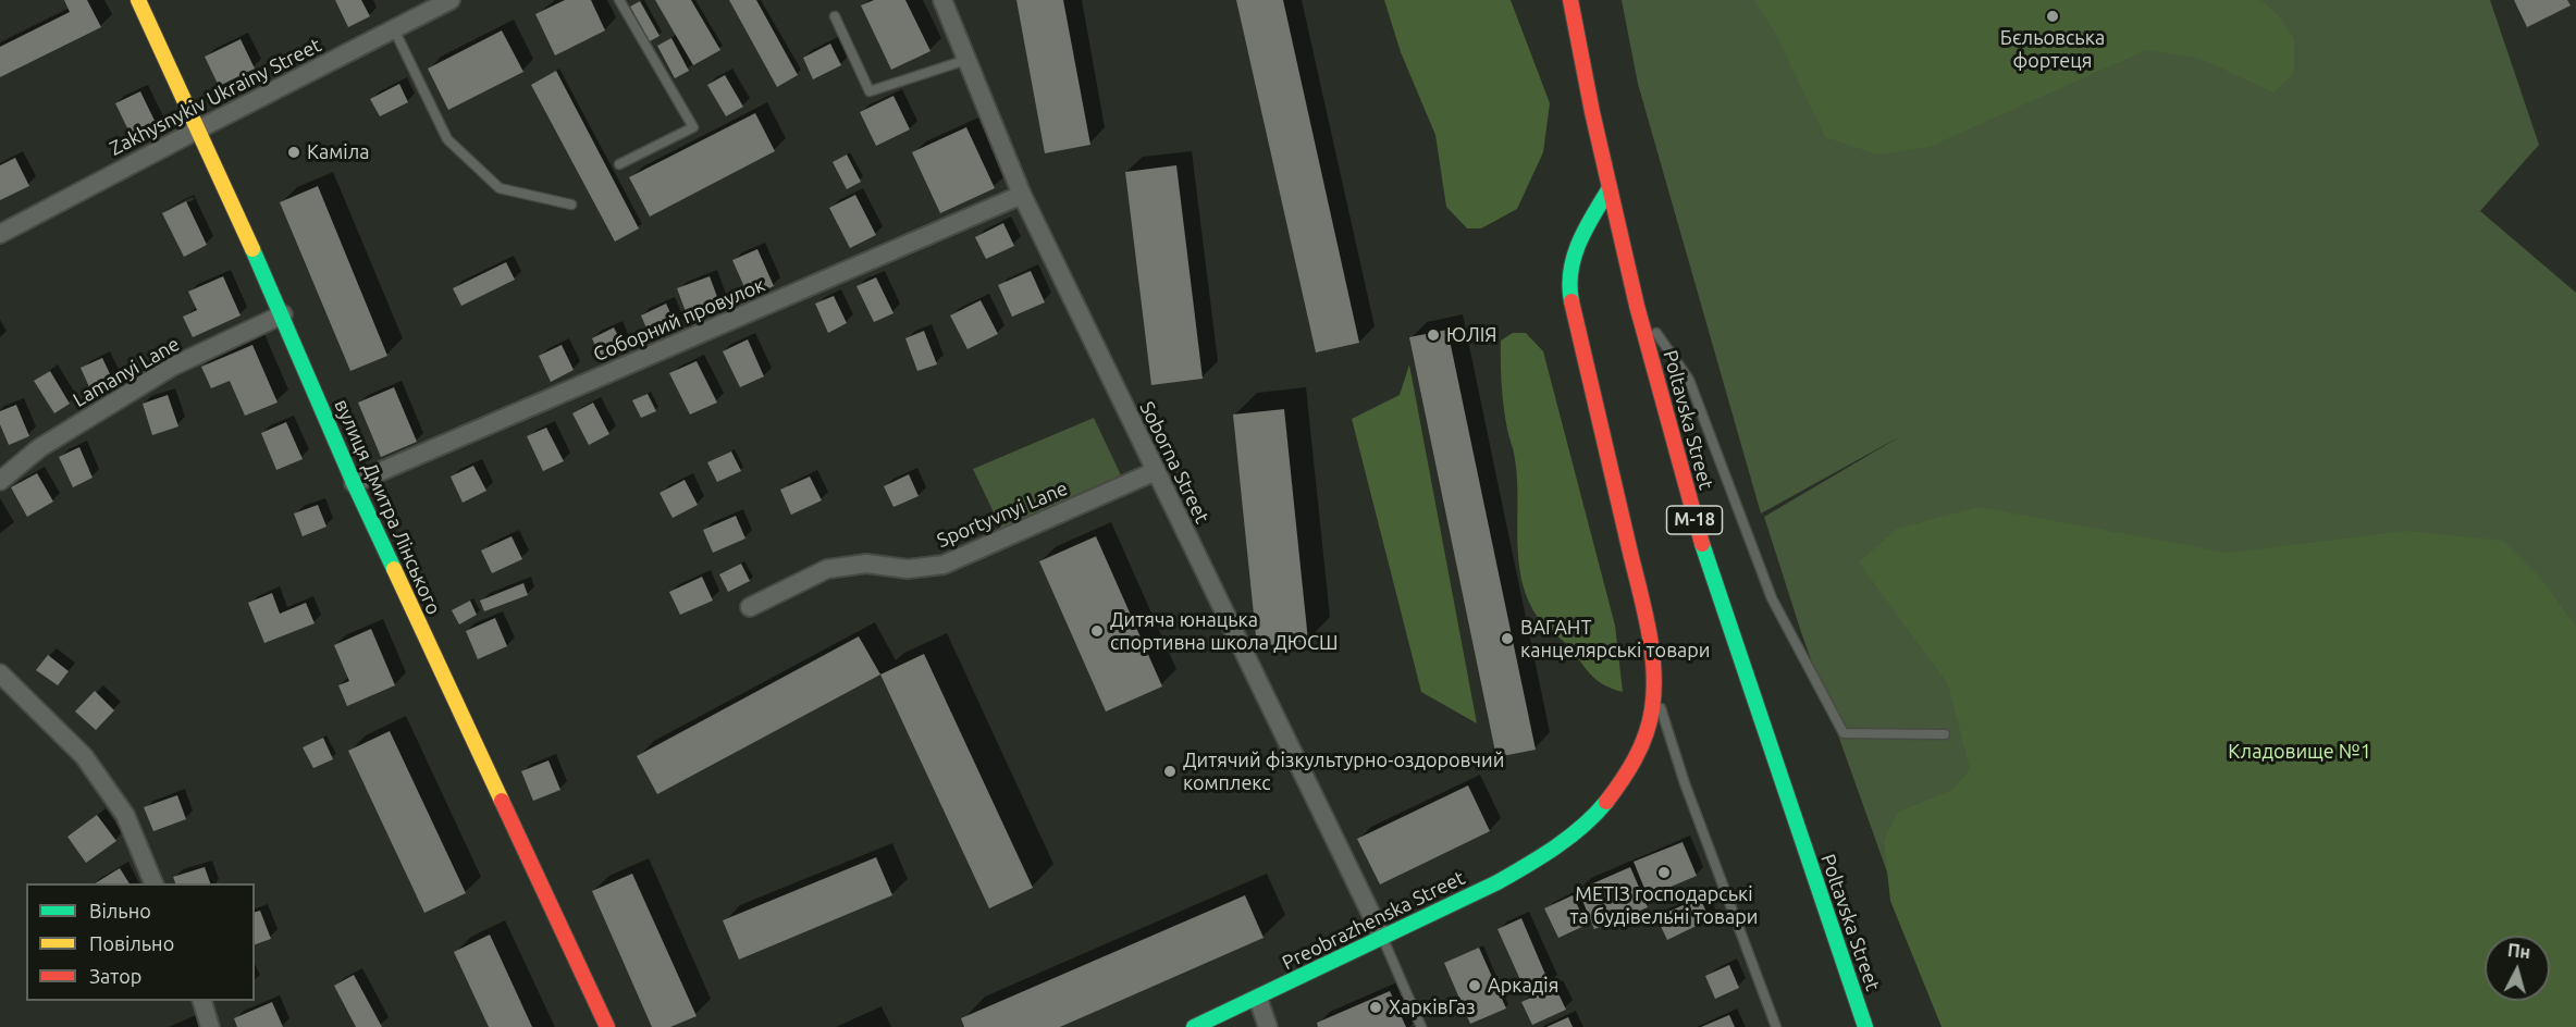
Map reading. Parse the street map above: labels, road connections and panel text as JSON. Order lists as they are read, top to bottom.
{
  "streets": {
    "main road": [
      "Poltavska Street",
      "вулиця Дмитра Лінського",
      "М-18",
      "Preobrazhenska Street"
    ],
    "street": [
      "Zakhysnykiv Ukrainy Street",
      "Соборний провулок",
      "Lamanyi Lane",
      "Soborna Street",
      "Sportyvnyi Lane"
    ]
  },
  "crossings": [
    ["Zakhysnykiv Ukrainy Street", "вулиця Дмитра Лінського"],
    ["Соборний провулок", "Soborna Street"],
    ["Соборний провулок", "вулиця Дмитра Лінського"],
    ["Lamanyi Lane", "вулиця Дмитра Лінського"],
    ["Poltavska Street", "Preobrazhenska Street"],
    ["Soborna Street", "Sportyvnyi Lane"],
    ["Soborna Street", "Preobrazhenska Street"]
  ],
  "parks": ["Кладовище №1"],
  "places": [
    "Бєльовська фортеця",
    "Каміла",
    "ЮЛІЯ",
    "Дитяча юнацька спортивна школа ДЮСШ",
    "ВАГАНТ канцелярські товари",
    "Дитячий фізкультурно-оздоровчий комплекс",
    "МЕТІЗ господарські та будівельні товари",
    "Аркадія",
    "ХарківГаз"
  ],
  "legend": ["Вільно", "Повільно", "Затор"],
  "north": "top"
}
